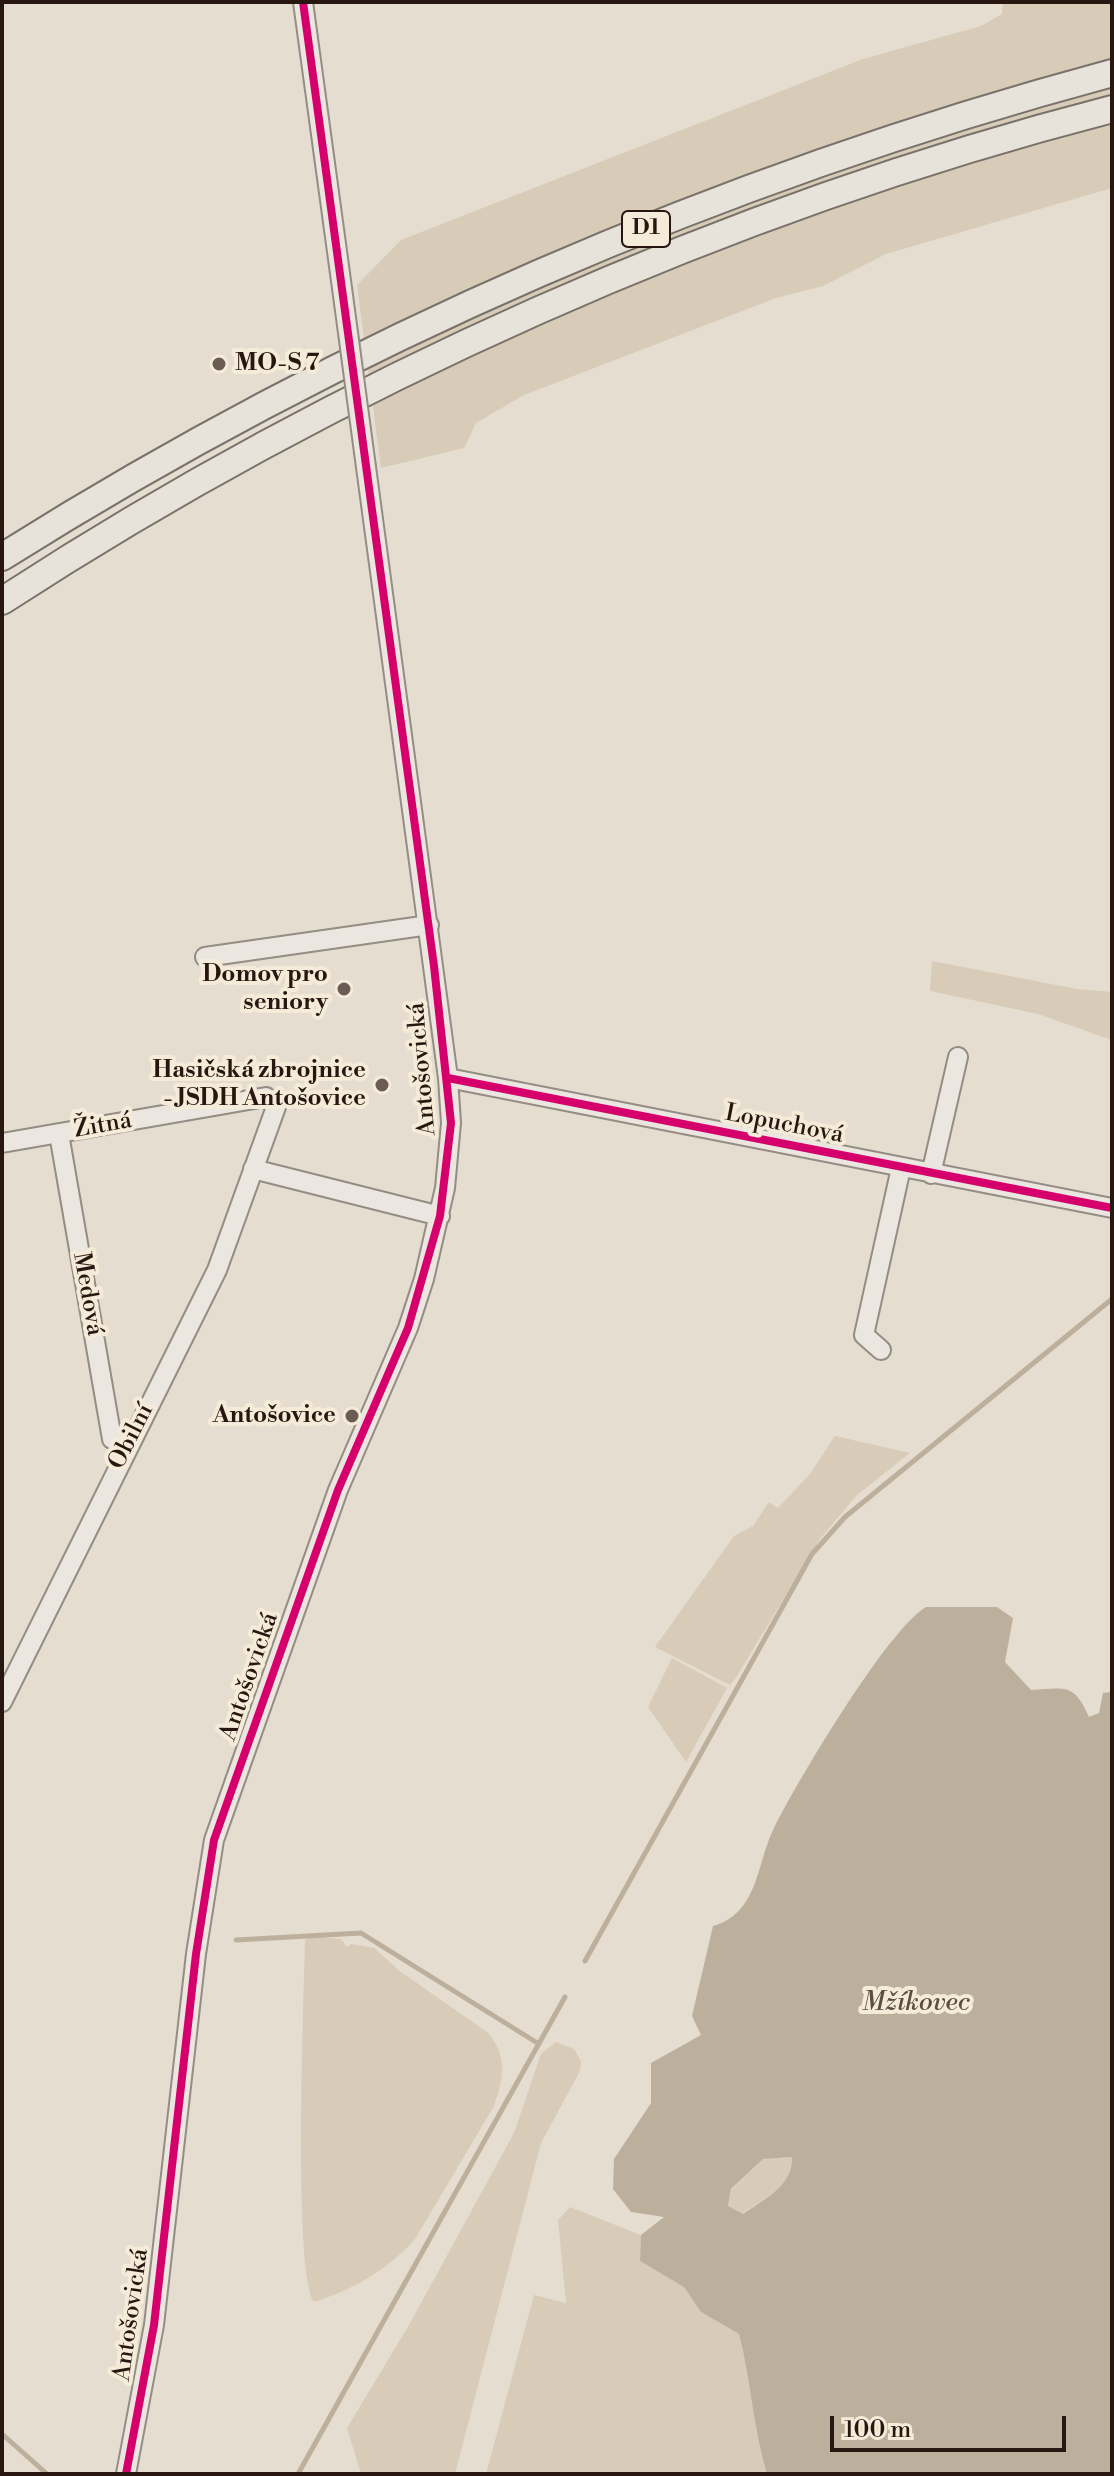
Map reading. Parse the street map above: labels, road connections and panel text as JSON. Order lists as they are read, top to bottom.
{
  "streets": {
    "highway": ["D1"],
    "street": [
      "Antošovická",
      "Lopuchová",
      "Žitná",
      "Medová",
      "Obilní"
    ]
  },
  "crossings": [
    ["Antošovická", "Lopuchová"],
    ["Žitná", "Medová"],
    ["Žitná", "Obilní"],
    ["Medová", "Obilní"]
  ],
  "water": ["Mžíkovec"],
  "places": [
    "MO-S 7",
    "Domov pro seniory",
    "Hasičská zbrojnice - JSDH Antošovice",
    "Antošovice"
  ],
  "scale_bar": "100 m"
}
